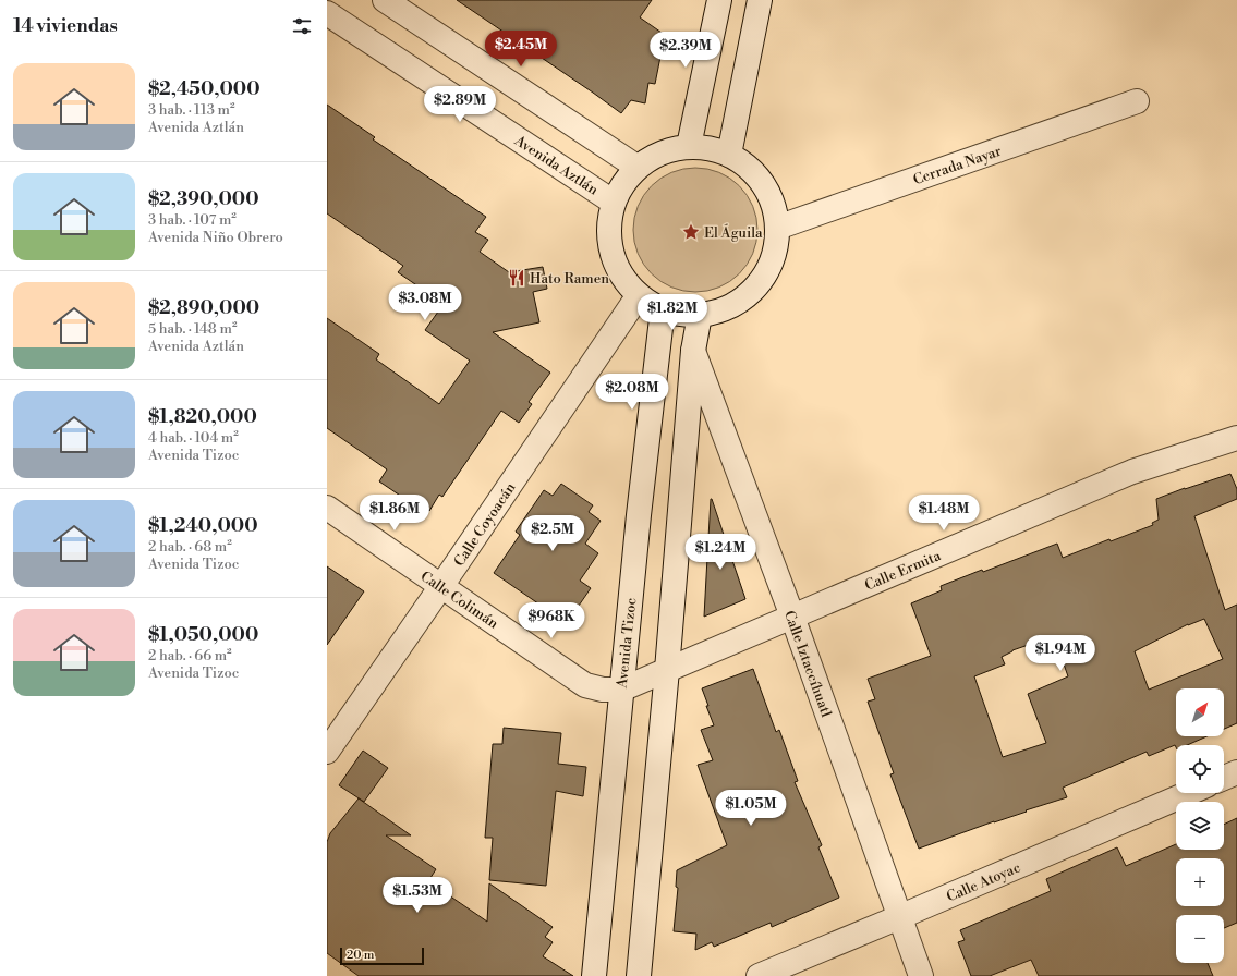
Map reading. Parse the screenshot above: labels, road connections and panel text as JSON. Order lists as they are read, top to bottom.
{
  "streets": {
    "street": [
      "Avenida Aztlán",
      "Cerrada Nayar",
      "Calle Coyoacán",
      "Calle Ermita",
      "Calle Colimán",
      "Avenida Tizoc",
      "Calle Iztaccíhuatl",
      "Calle Atoyac"
    ]
  },
  "crossings": [
    ["Calle Coyoacán", "Calle Colimán"],
    ["Calle Ermita", "Calle Colimán"],
    ["Calle Ermita", "Calle Iztaccíhuatl"],
    ["Calle Colimán", "Avenida Tizoc"],
    ["Calle Iztaccíhuatl", "Calle Atoyac"]
  ],
  "places": {
    "place": ["El Águila"],
    "restaurant": ["Hato Ramen"]
  },
  "scale_bar": "20 m",
  "north": "top right",
  "page": {
    "heading": "14 viviendas",
    "price": [
      "$2.45M",
      "$2.39M",
      "$2.89M",
      "$3.08M",
      "$1.82M",
      "$2.08M",
      "$1.86M",
      "$1.48M",
      "$2.5M",
      "$1.24M",
      "$968K",
      "$1.94M",
      "$1.05M",
      "$1.53M"
    ],
    "list": [
      {
        "name": "$2,450,000",
        "note": "3 hab. · 113 m² · Avenida Aztlán"
      },
      {
        "name": "$2,390,000",
        "note": "3 hab. · 107 m² · Avenida Niño Obrero"
      },
      {
        "name": "$2,890,000",
        "note": "5 hab. · 148 m² · Avenida Aztlán"
      },
      {
        "name": "$1,820,000",
        "note": "4 hab. · 104 m² · Avenida Tizoc"
      },
      {
        "name": "$1,240,000",
        "note": "2 hab. · 68 m² · Avenida Tizoc"
      },
      {
        "name": "$1,050,000",
        "note": "2 hab. · 66 m² · Avenida Tizoc"
      }
    ],
    "map_buttons": ["+", "−"],
    "scale": "20 m"
  }
}
